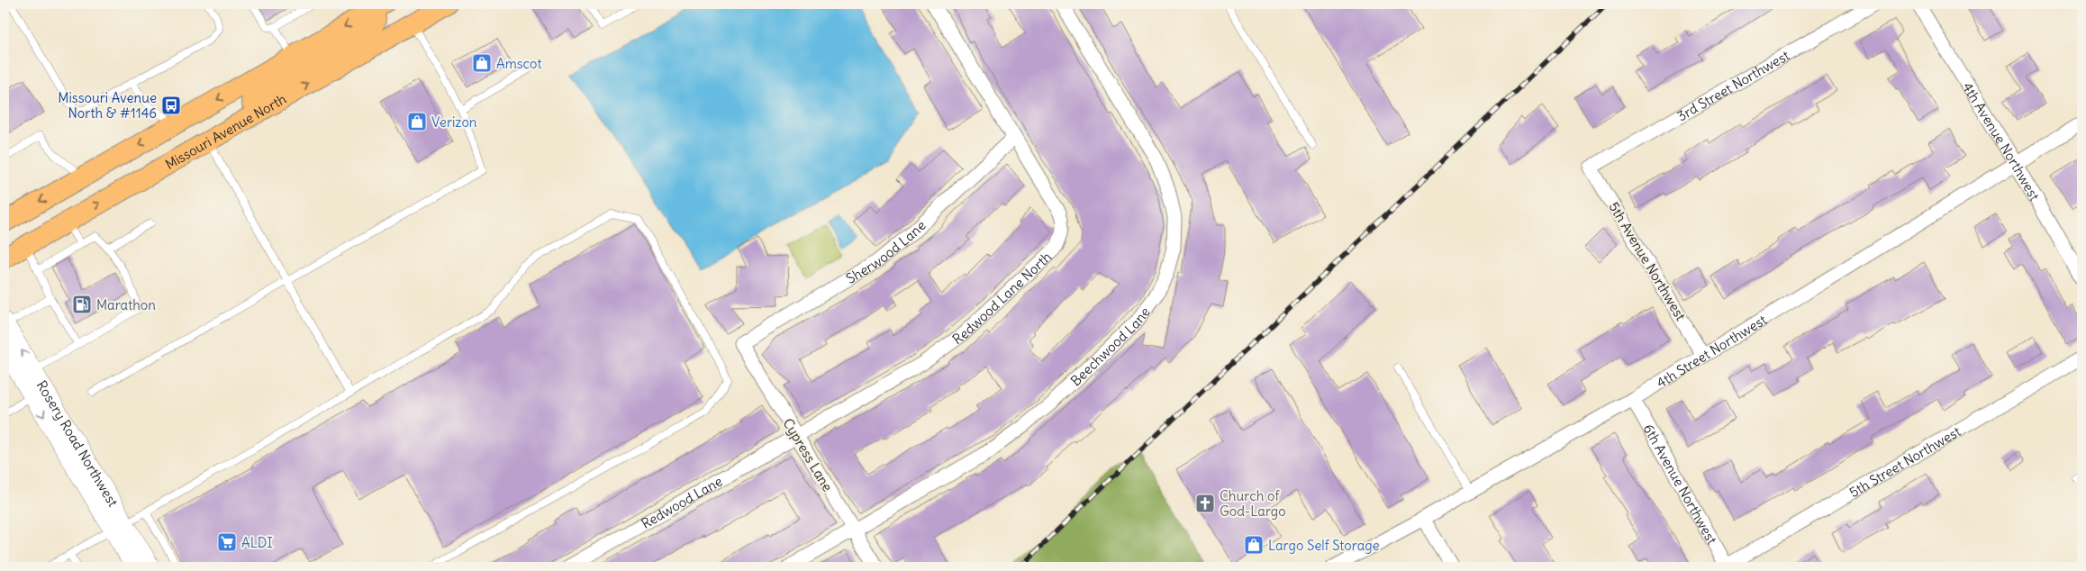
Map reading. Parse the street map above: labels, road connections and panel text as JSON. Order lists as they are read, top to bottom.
{
  "streets": {
    "main road": ["Missouri Avenue North"],
    "street": [
      "3rd Street Northwest",
      "4th Avenue Northwest",
      "Sherwood Lane",
      "5th Avenue Northwest",
      "Redwood Lane North",
      "Beechwood Lane",
      "4th Street Northwest",
      "Rosery Road Northwest",
      "Cypress Lane",
      "5th Street Northwest",
      "6th Avenue Northwest",
      "Redwood Lane"
    ]
  },
  "crossings": [
    ["3rd Street Northwest", "5th Avenue Northwest"],
    ["4th Avenue Northwest", "4th Street Northwest"],
    ["Sherwood Lane", "Redwood Lane North"],
    ["Sherwood Lane", "Cypress Lane"],
    ["5th Avenue Northwest", "4th Street Northwest"],
    ["Redwood Lane North", "Cypress Lane"],
    ["Redwood Lane North", "Redwood Lane"],
    ["Beechwood Lane", "Cypress Lane"],
    ["4th Street Northwest", "6th Avenue Northwest"],
    ["Cypress Lane", "Redwood Lane"],
    ["5th Street Northwest", "6th Avenue Northwest"]
  ],
  "places": {
    "shop": ["Amscot", "Verizon", "Largo Self Storage"],
    "bus stop": ["Missouri Avenue North & #1146"],
    "fuel station": ["Marathon"],
    "church": ["Church of God-Largo"],
    "supermarket": ["ALDI"]
  }
}
